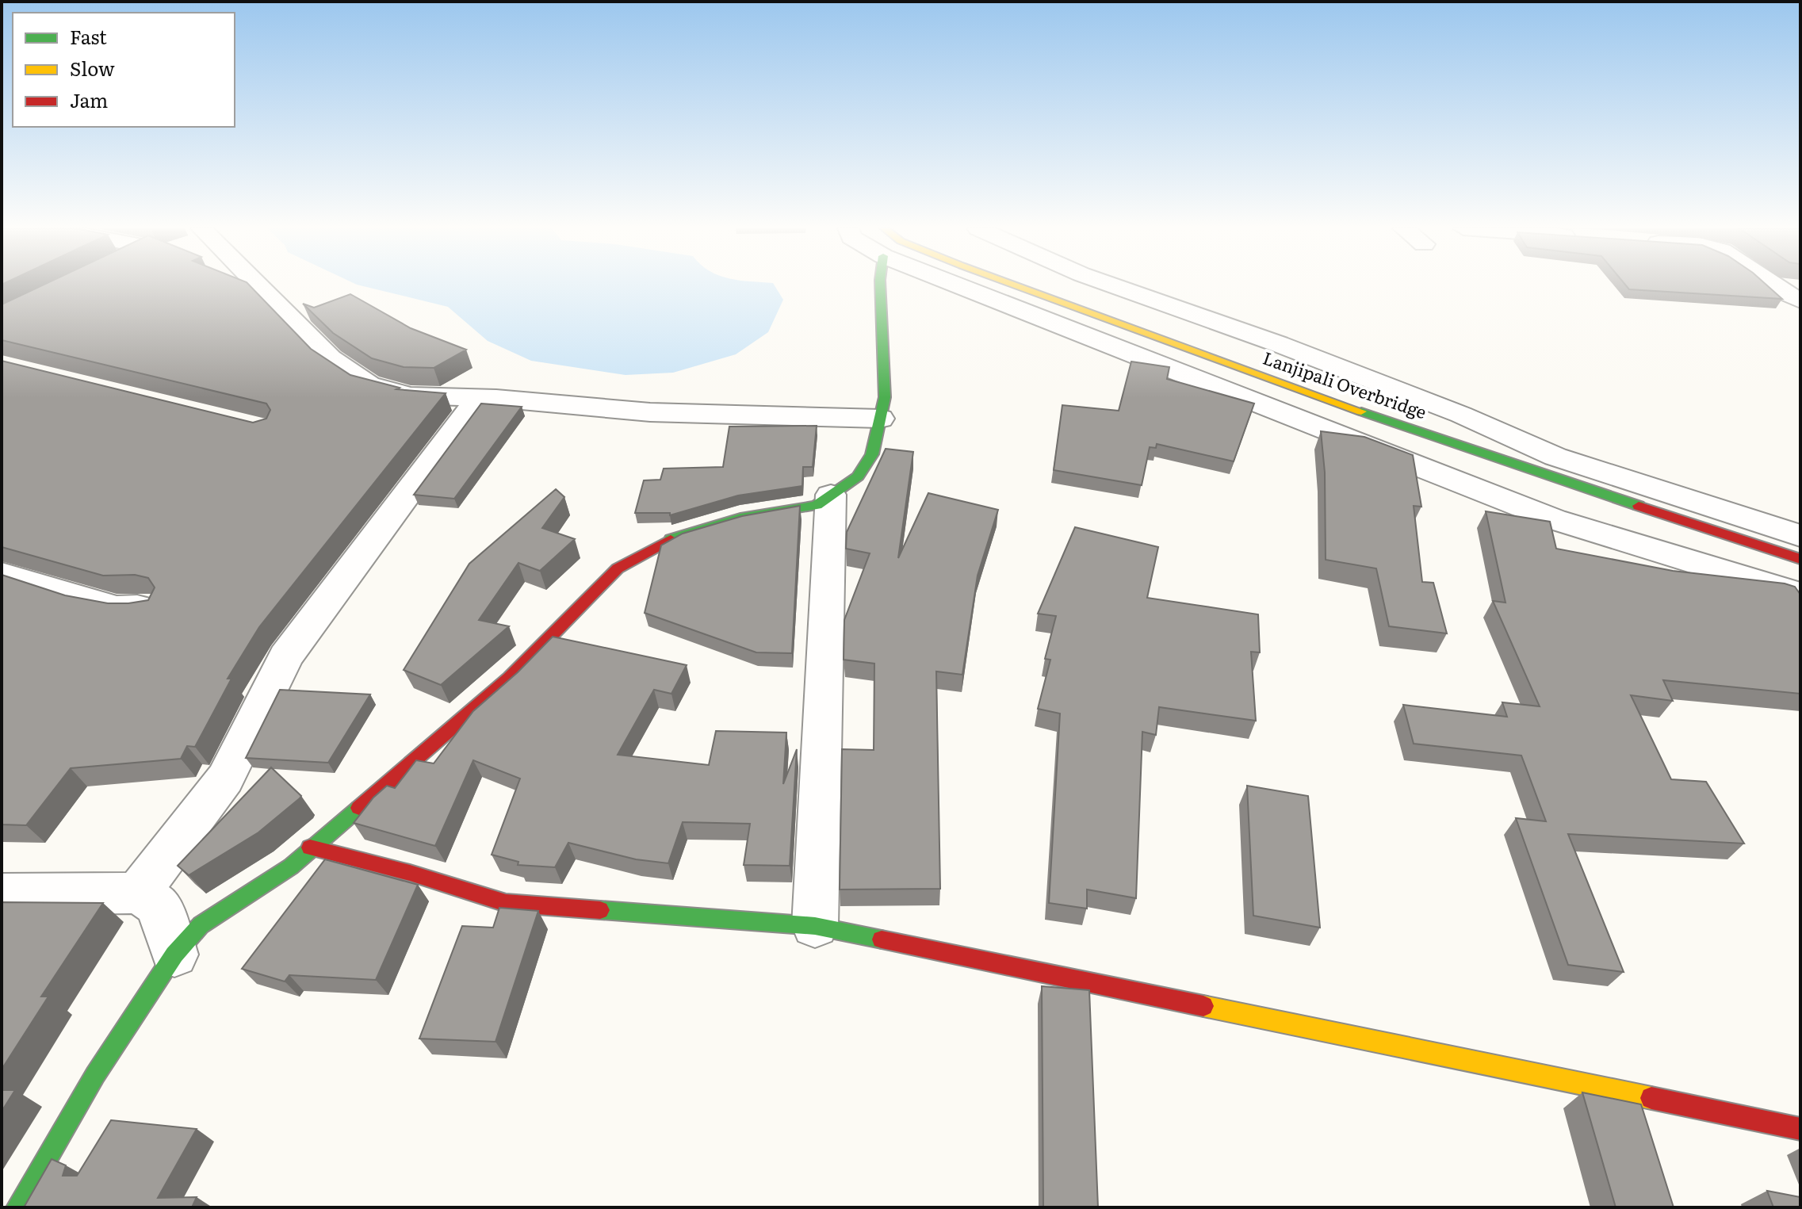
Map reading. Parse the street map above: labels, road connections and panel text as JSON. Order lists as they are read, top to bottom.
{
  "streets": {
    "street": ["Lanjipali Overbridge"]
  },
  "legend": ["Fast", "Slow", "Jam"]
}
